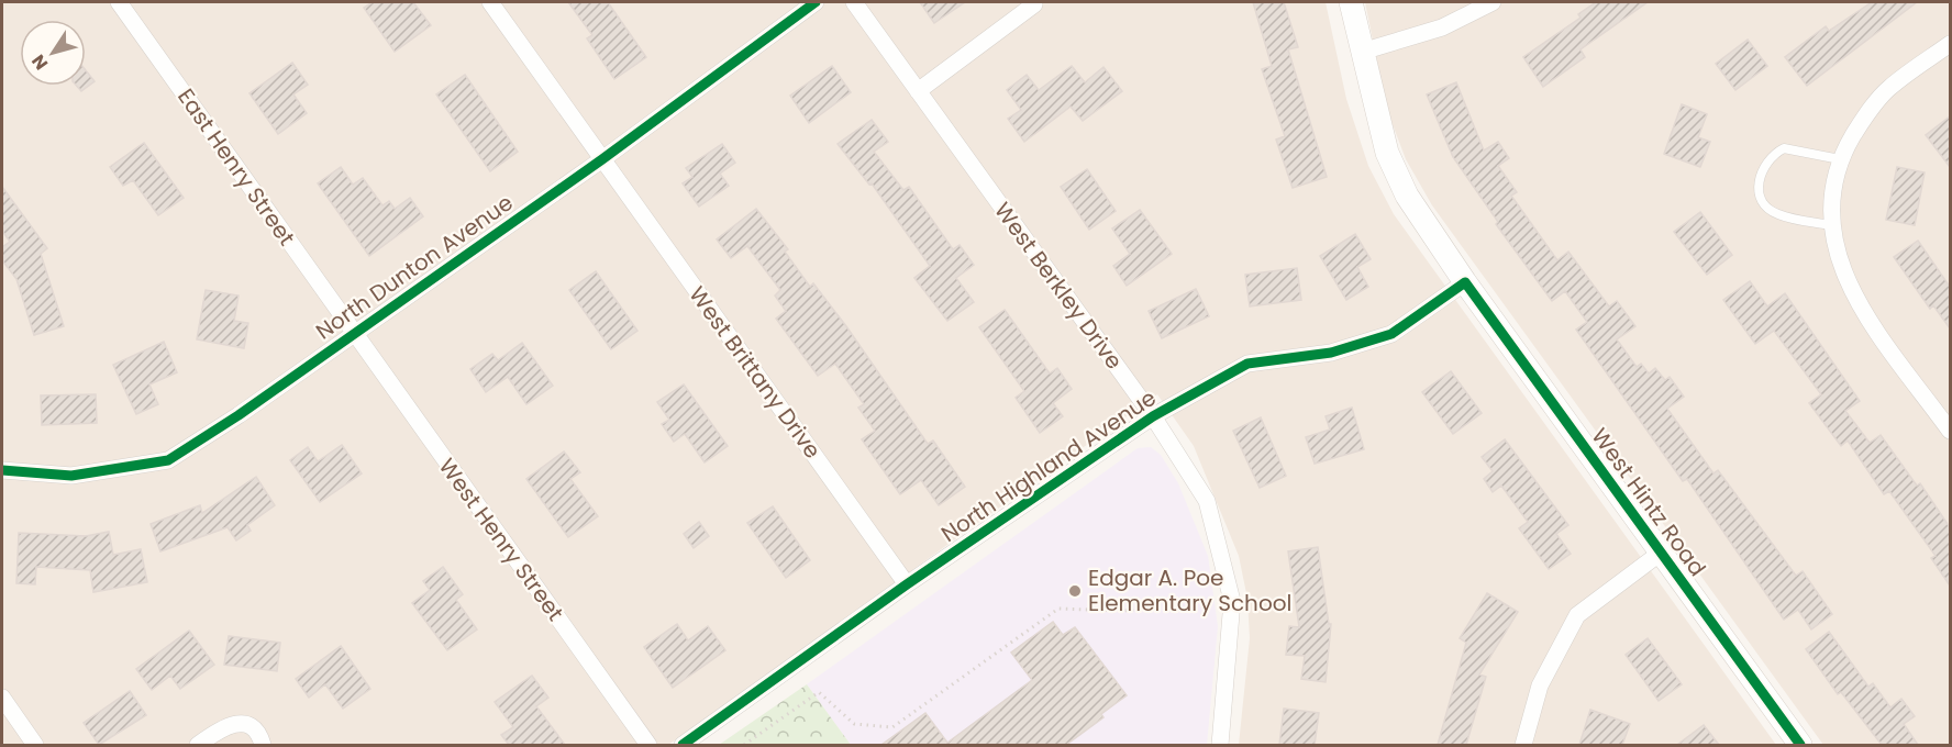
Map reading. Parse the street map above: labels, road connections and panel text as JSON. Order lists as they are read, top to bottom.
{
  "streets": {
    "street": [
      "East Henry Street",
      "North Dunton Avenue",
      "West Berkley Drive",
      "West Brittany Drive",
      "North Highland Avenue",
      "West Hintz Road",
      "West Henry Street"
    ]
  },
  "crossings": [
    ["East Henry Street", "North Dunton Avenue"],
    ["East Henry Street", "West Henry Street"],
    ["North Dunton Avenue", "West Brittany Drive"],
    ["North Dunton Avenue", "West Henry Street"],
    ["West Berkley Drive", "North Highland Avenue"],
    ["West Brittany Drive", "North Highland Avenue"],
    ["North Highland Avenue", "West Hintz Road"]
  ],
  "places": ["Edgar A. Poe Elementary School"],
  "north": "bottom left"
}
